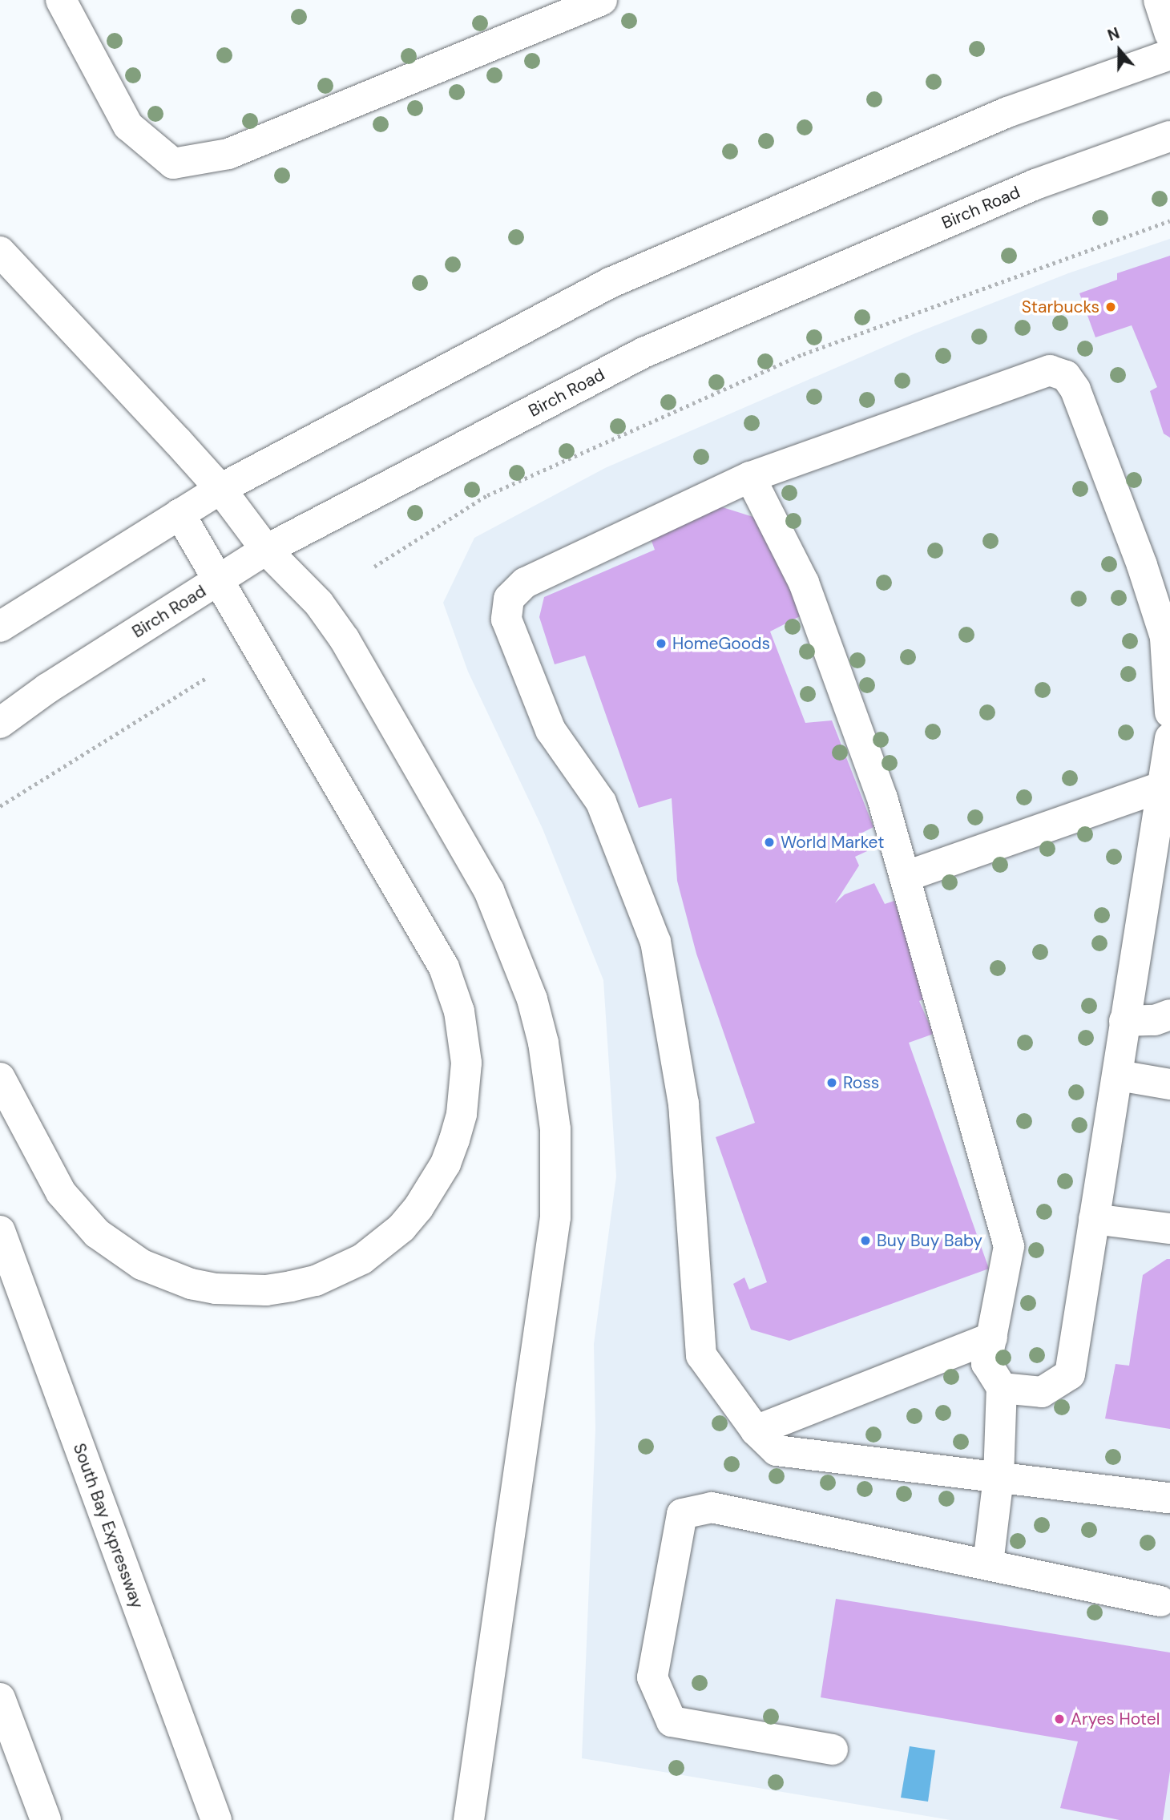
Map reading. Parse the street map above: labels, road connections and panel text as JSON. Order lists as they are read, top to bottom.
{
  "streets": {
    "main road": ["Birch Road", "South Bay Expressway"]
  },
  "places": [
    "Starbucks",
    "HomeGoods",
    "World Market",
    "Ross",
    "Buy Buy Baby",
    "Aryes Hotel"
  ],
  "north": "top"
}
